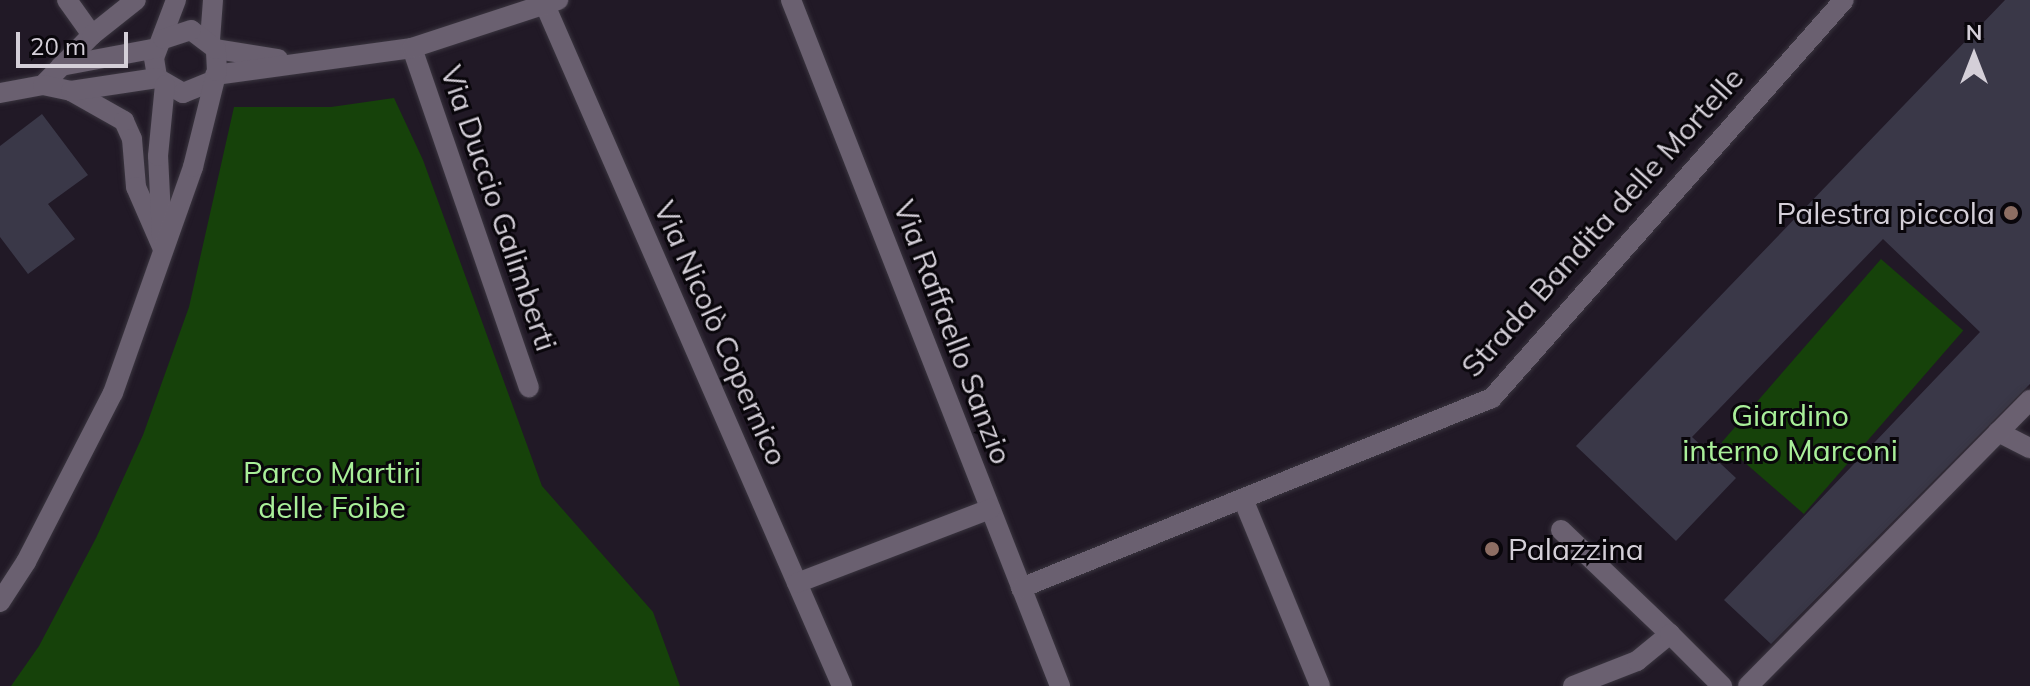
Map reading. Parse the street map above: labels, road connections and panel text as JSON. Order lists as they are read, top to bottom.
{
  "streets": {
    "street": [
      "Via Duccio Galimberti",
      "Strada Bandita delle Mortelle",
      "Via Raffaello Sanzio",
      "Via Nicolò Copernico"
    ]
  },
  "crossings": [
    ["Strada Bandita delle Mortelle", "Via Raffaello Sanzio"]
  ],
  "parks": ["Giardino interno Marconi", "Parco Martiri delle Foibe"],
  "places": ["Palestra piccola", "Palazzina"],
  "scale_bar": "20 m",
  "north": "top"
}
